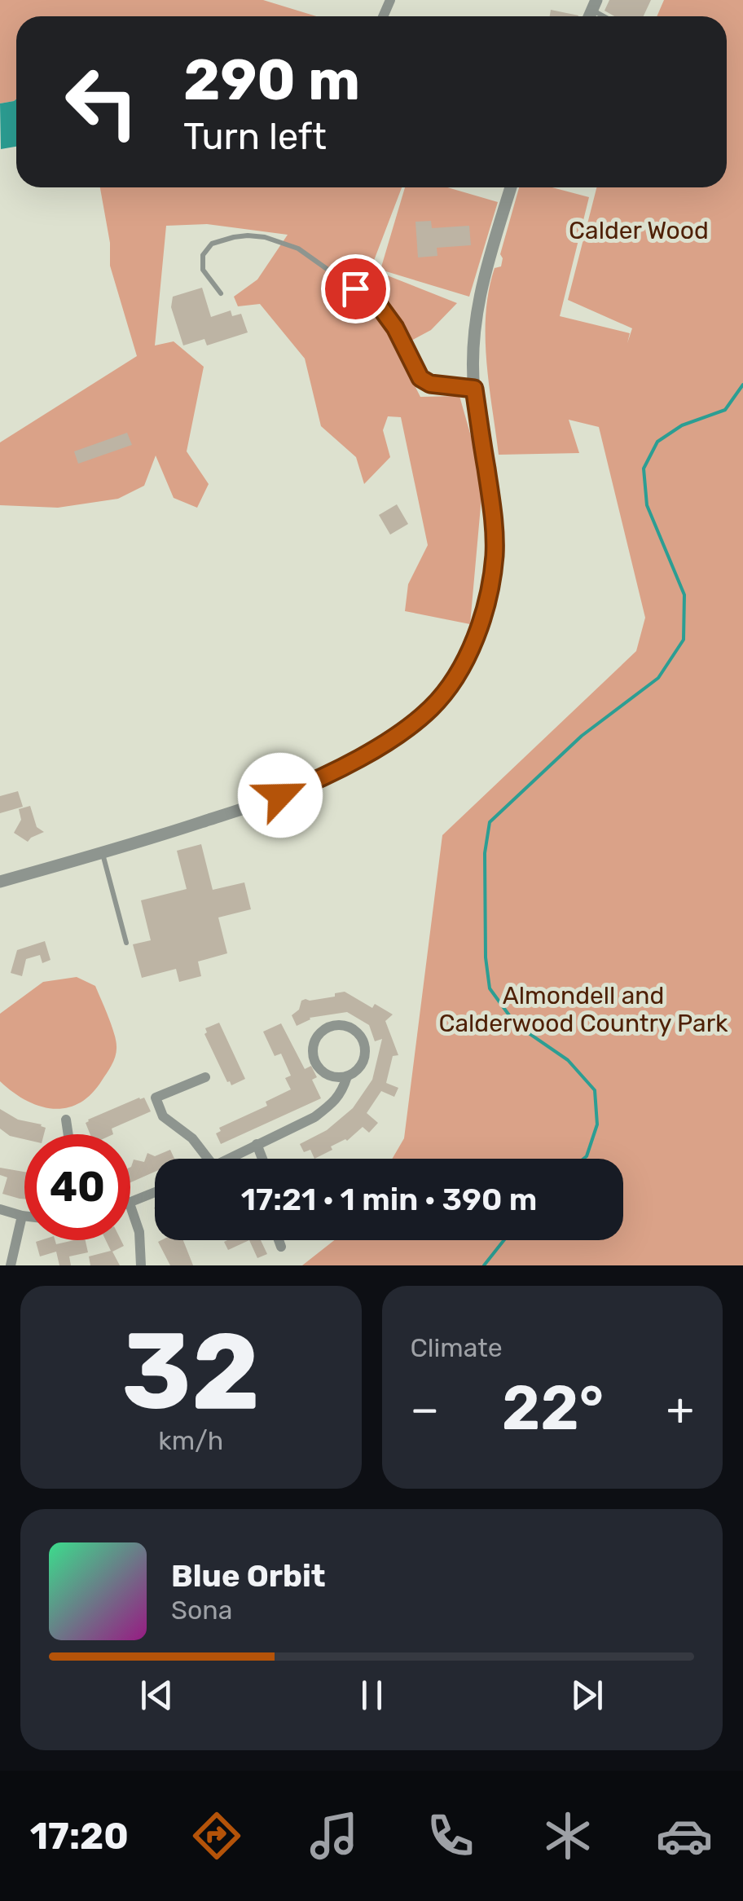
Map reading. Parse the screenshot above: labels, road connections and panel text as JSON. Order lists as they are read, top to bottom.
{
  "parks": ["Calder Wood", "Almondell and Calderwood Country Park"],
  "page": {
    "turn": ["290 m", "Turn left"],
    "limit": "40",
    "trip": "17:21 · 1 min · 390 m",
    "tile": [
      ["32", "km/h"],
      "Climate"
    ],
    "heat": ["−", "22°", "+"],
    "song": ["Blue Orbit", "Sona"],
    "tabs": "17:20"
  }
}
